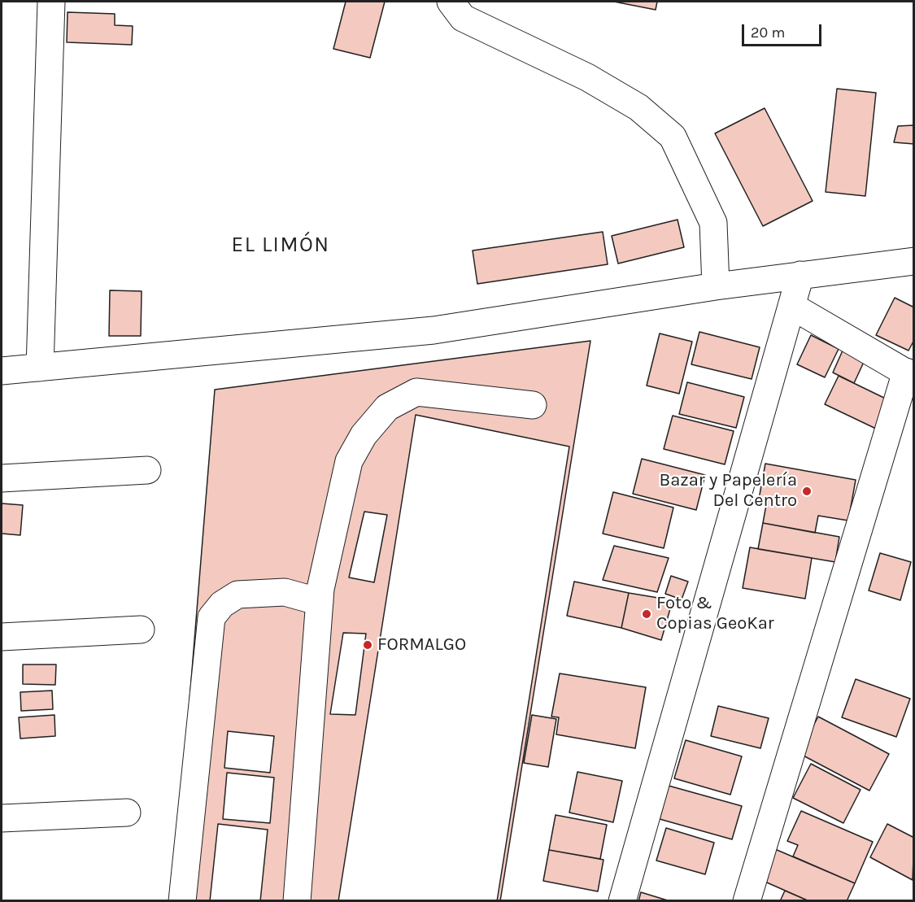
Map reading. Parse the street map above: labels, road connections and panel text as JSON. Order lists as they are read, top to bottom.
{
  "districts": ["EL LIMÓN"],
  "places": ["Bazar y Papelería Del Centro", "Foto & Copias GeoKar", "FORMALGO"],
  "scale_bar": "20 m"
}
